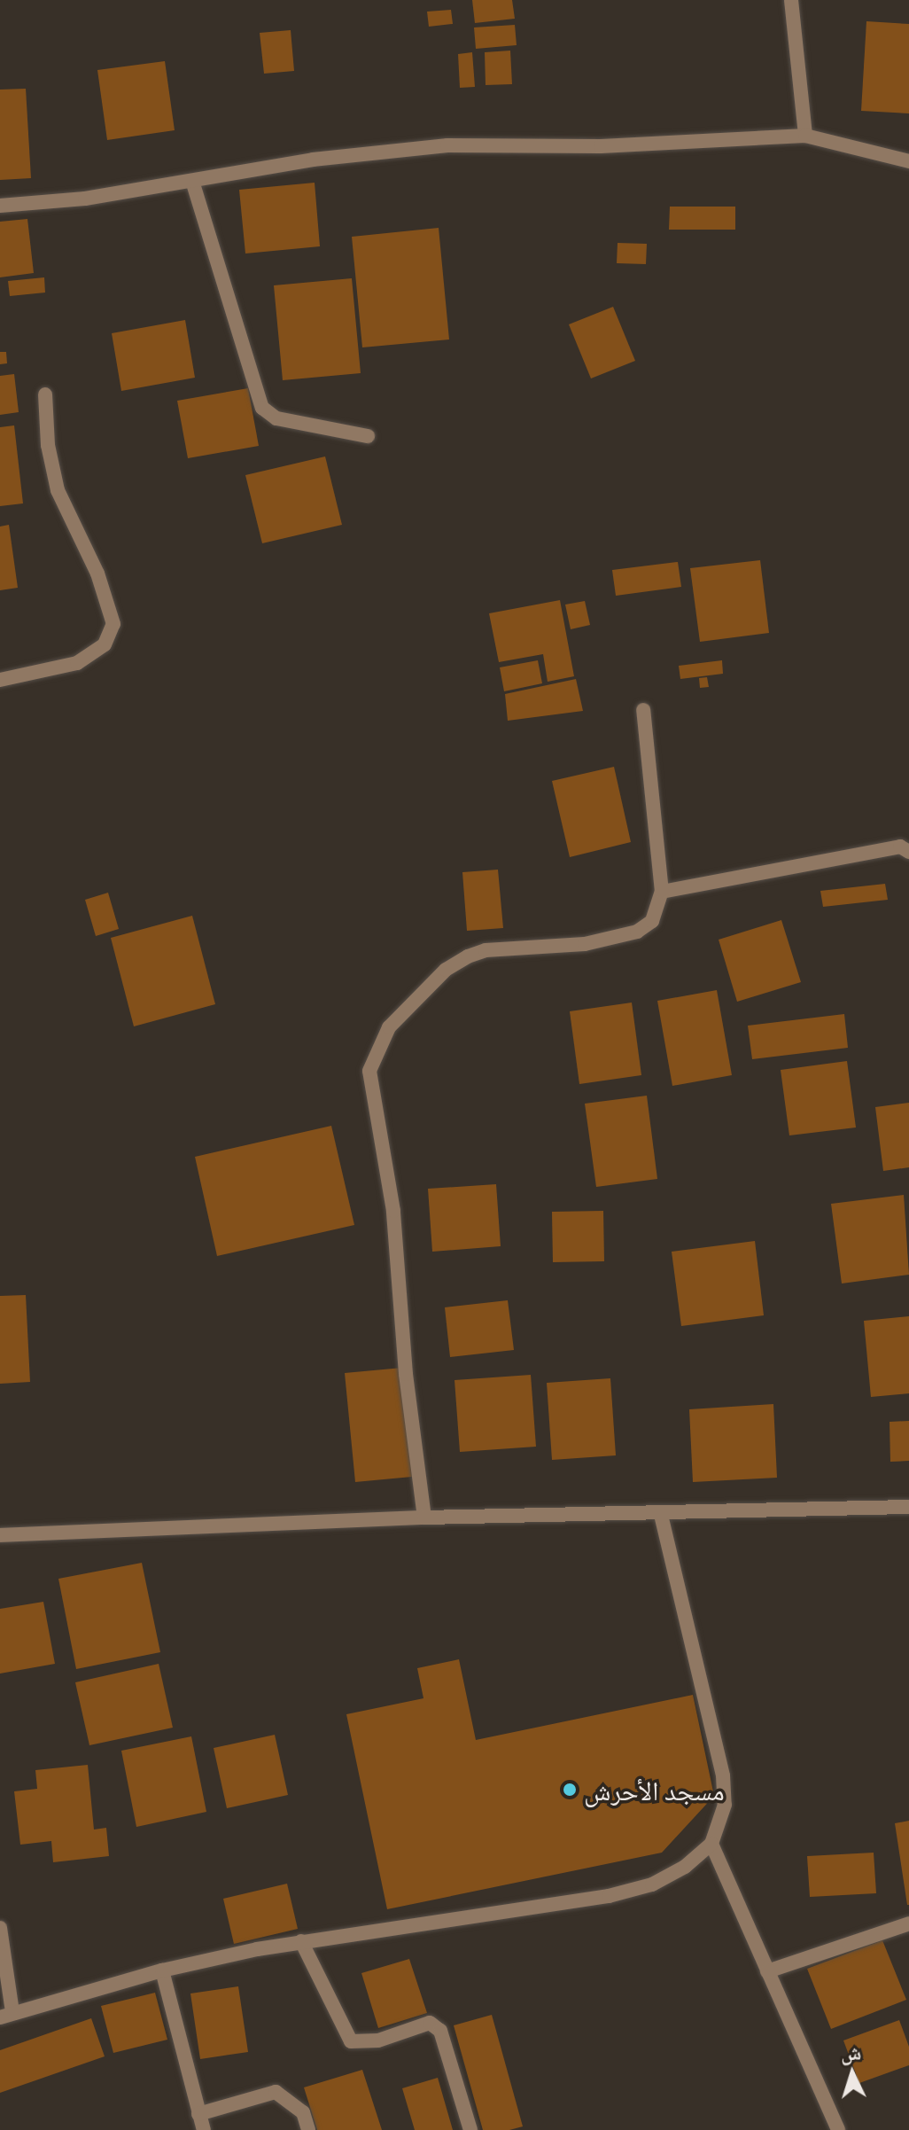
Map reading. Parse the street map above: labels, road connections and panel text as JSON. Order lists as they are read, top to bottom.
{
  "places": ["مسجد الأحرش"],
  "north": "top"
}
